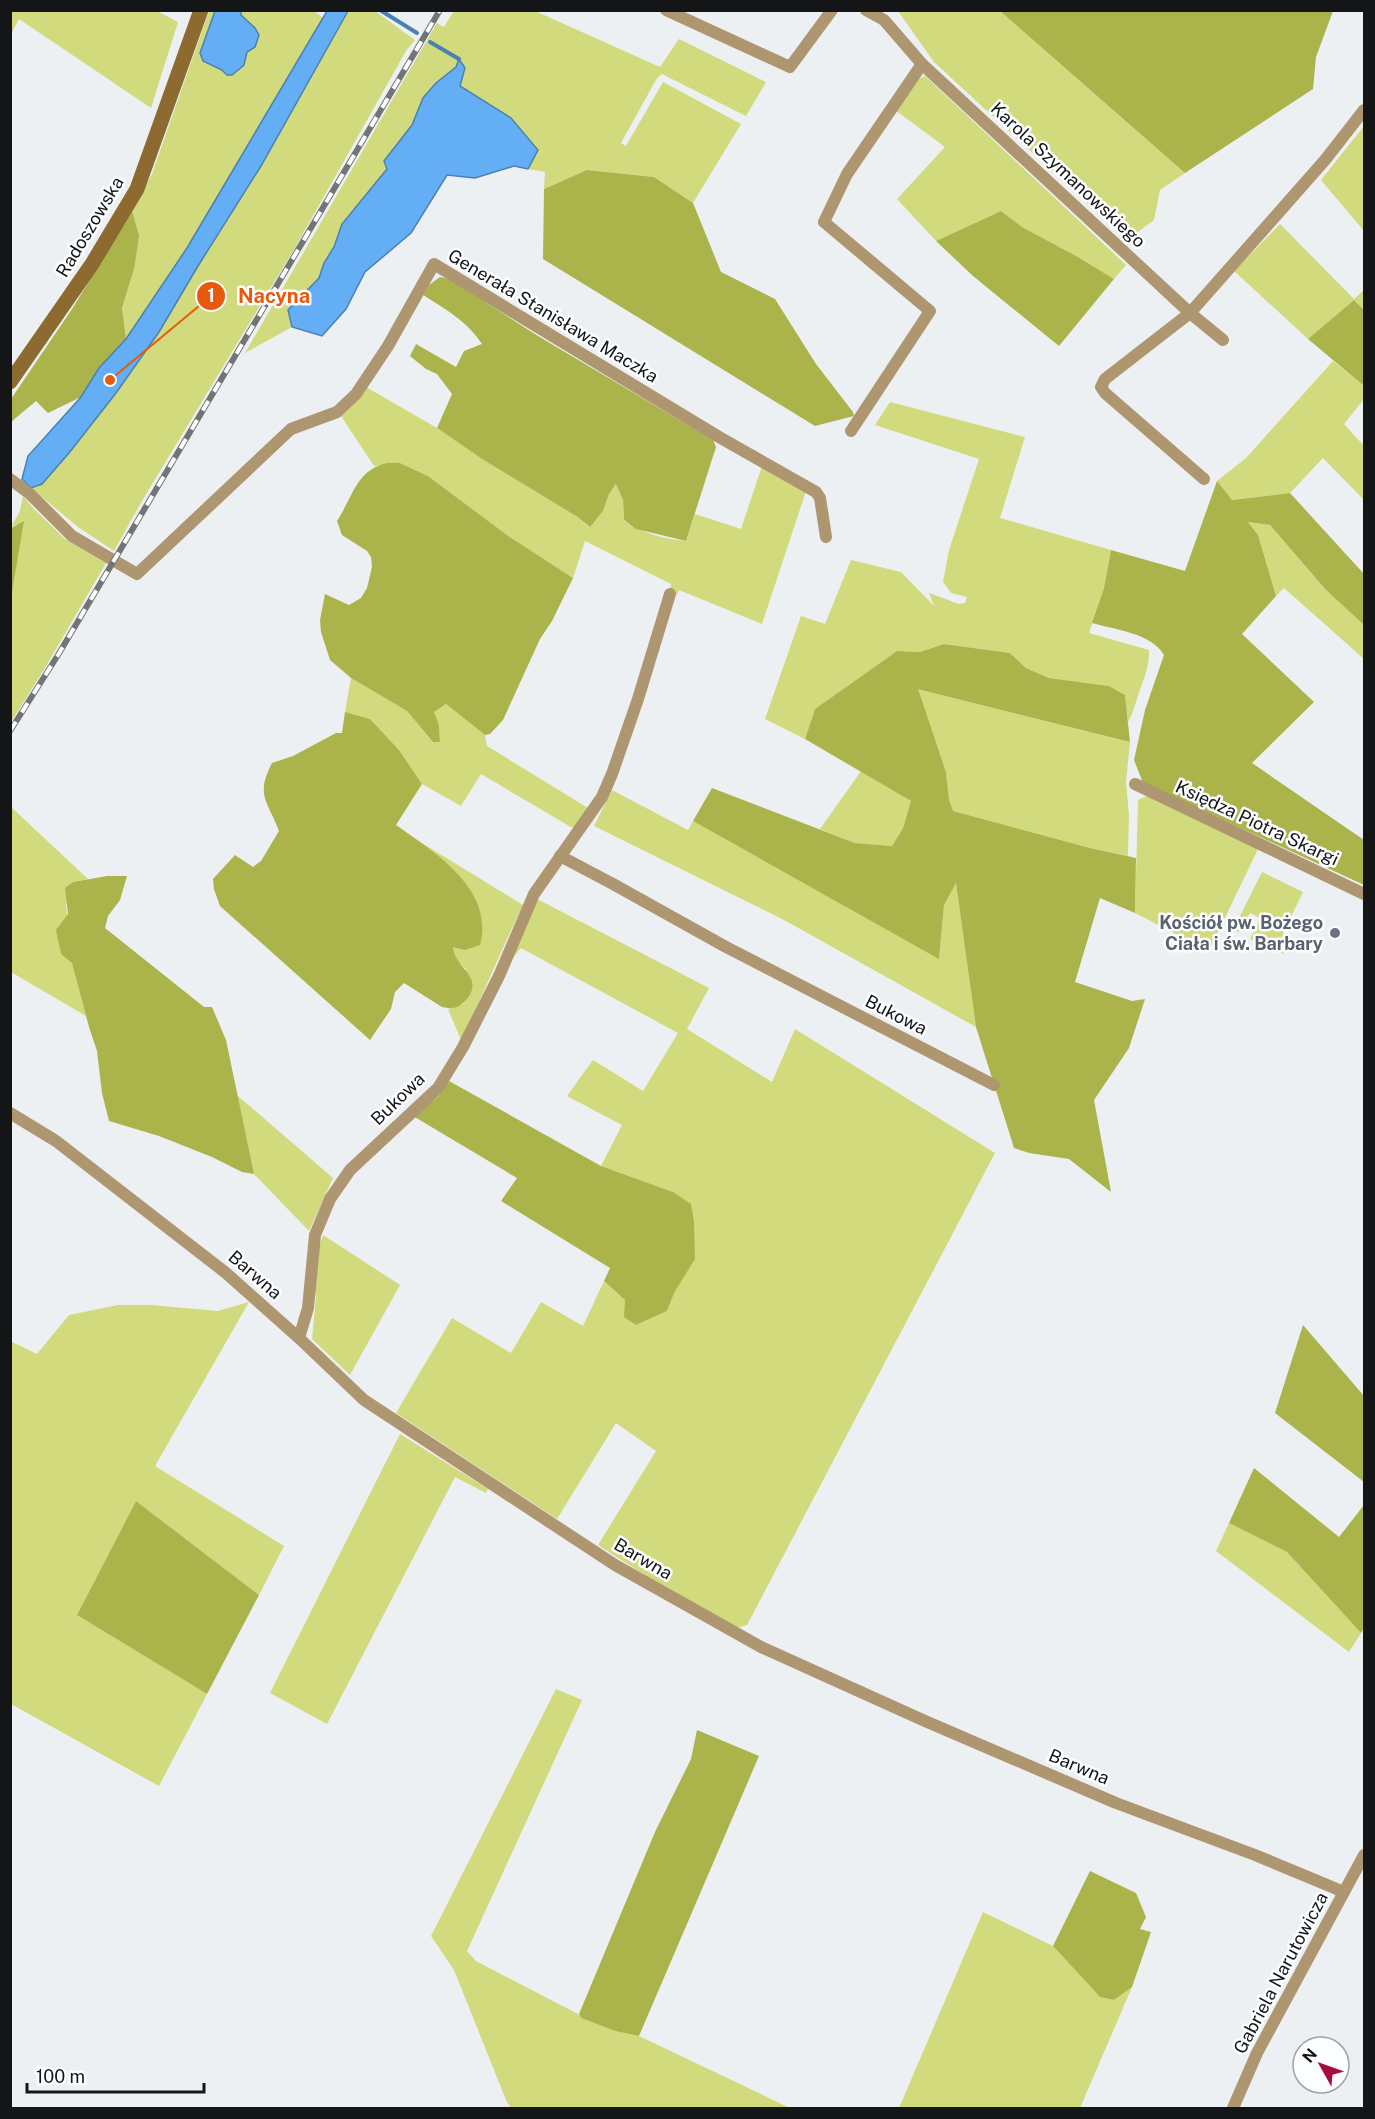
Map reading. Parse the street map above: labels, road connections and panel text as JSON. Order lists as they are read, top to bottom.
{
  "streets": {
    "street": [
      "Karola Szymanowskiego",
      "Radoszowska",
      "Generała Stanisława Maczka",
      "Księdza Piotra Skargi",
      "Bukowa",
      "Barwna",
      "Gabriela Narutowicza"
    ]
  },
  "crossings": [
    ["Bukowa", "Barwna"],
    ["Barwna", "Gabriela Narutowicza"]
  ],
  "places": ["Nacyna", "Kościół pw. Bożego Ciała i św. Barbary"],
  "scale_bar": "100 m",
  "north": "top left"
}
